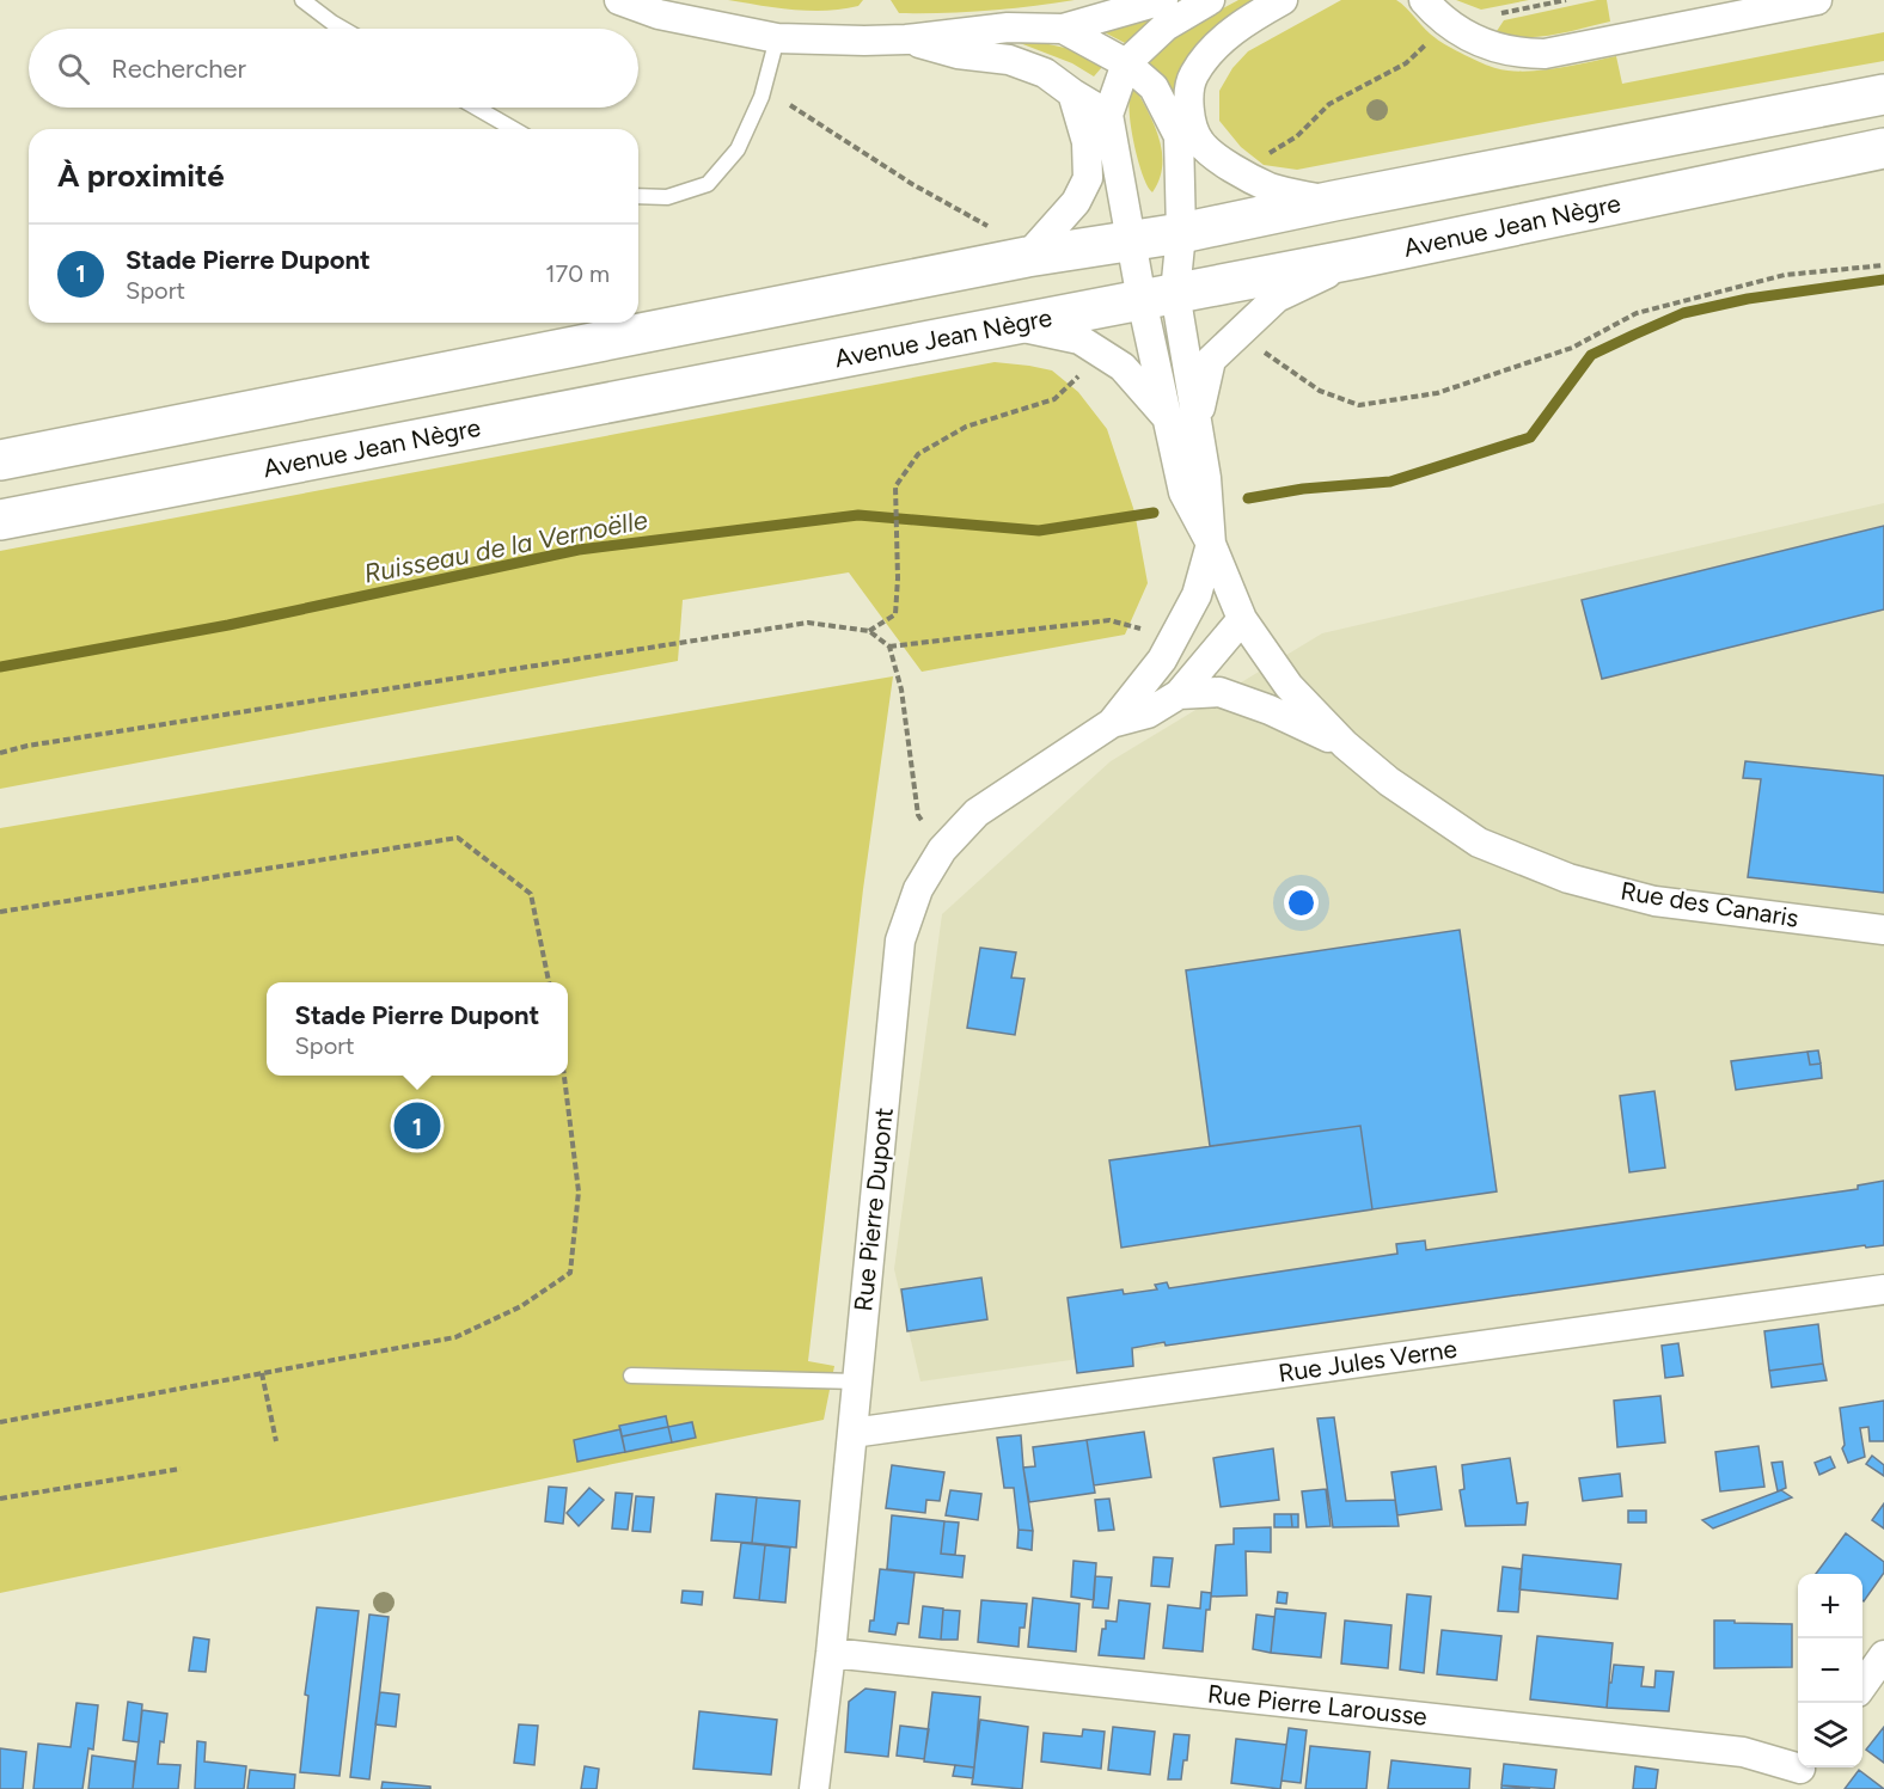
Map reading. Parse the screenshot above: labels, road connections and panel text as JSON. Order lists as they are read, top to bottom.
{
  "streets": {
    "main road": ["Avenue Jean Nègre"],
    "street": [
      "Rue des Canaris",
      "Rue Pierre Dupont",
      "Rue Jules Verne",
      "Rue Pierre Larousse"
    ]
  },
  "crossings": [
    ["Rue Pierre Dupont", "Rue Jules Verne"],
    ["Rue Pierre Dupont", "Rue Pierre Larousse"]
  ],
  "water": ["Ruisseau de la Vernoëlle"],
  "page": {
    "search": "Rechercher",
    "heading": "À proximité",
    "list": [
      {
        "mark": "1",
        "name": "Stade Pierre Dupont",
        "note": "Sport",
        "value": "170 m"
      }
    ],
    "popup": ["Stade Pierre Dupont", "Sport"],
    "pins": "1",
    "map_buttons": ["+", "−"]
  }
}
